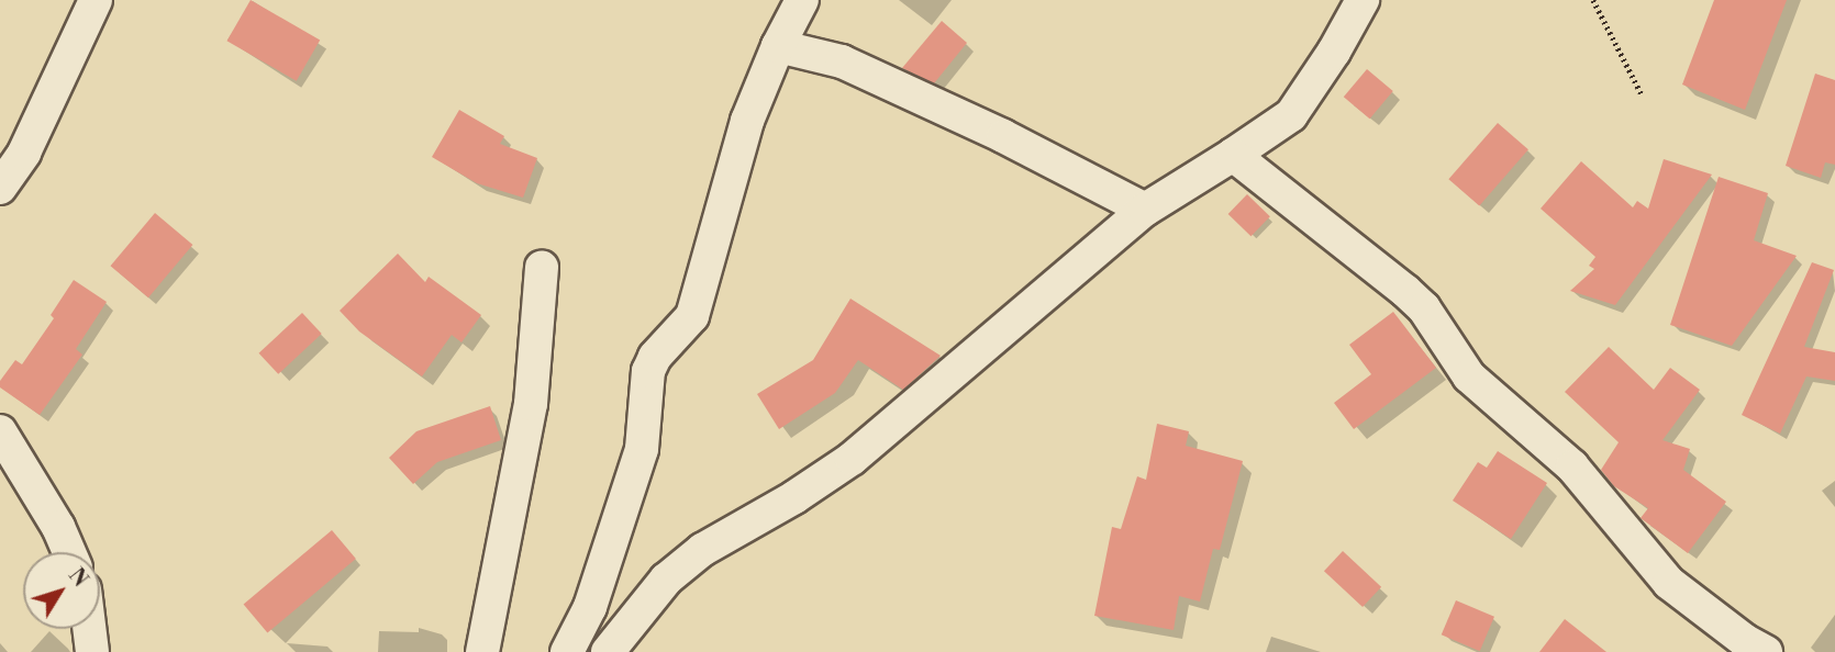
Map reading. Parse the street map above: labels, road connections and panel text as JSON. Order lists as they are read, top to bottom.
{
  "north": "top right"
}
